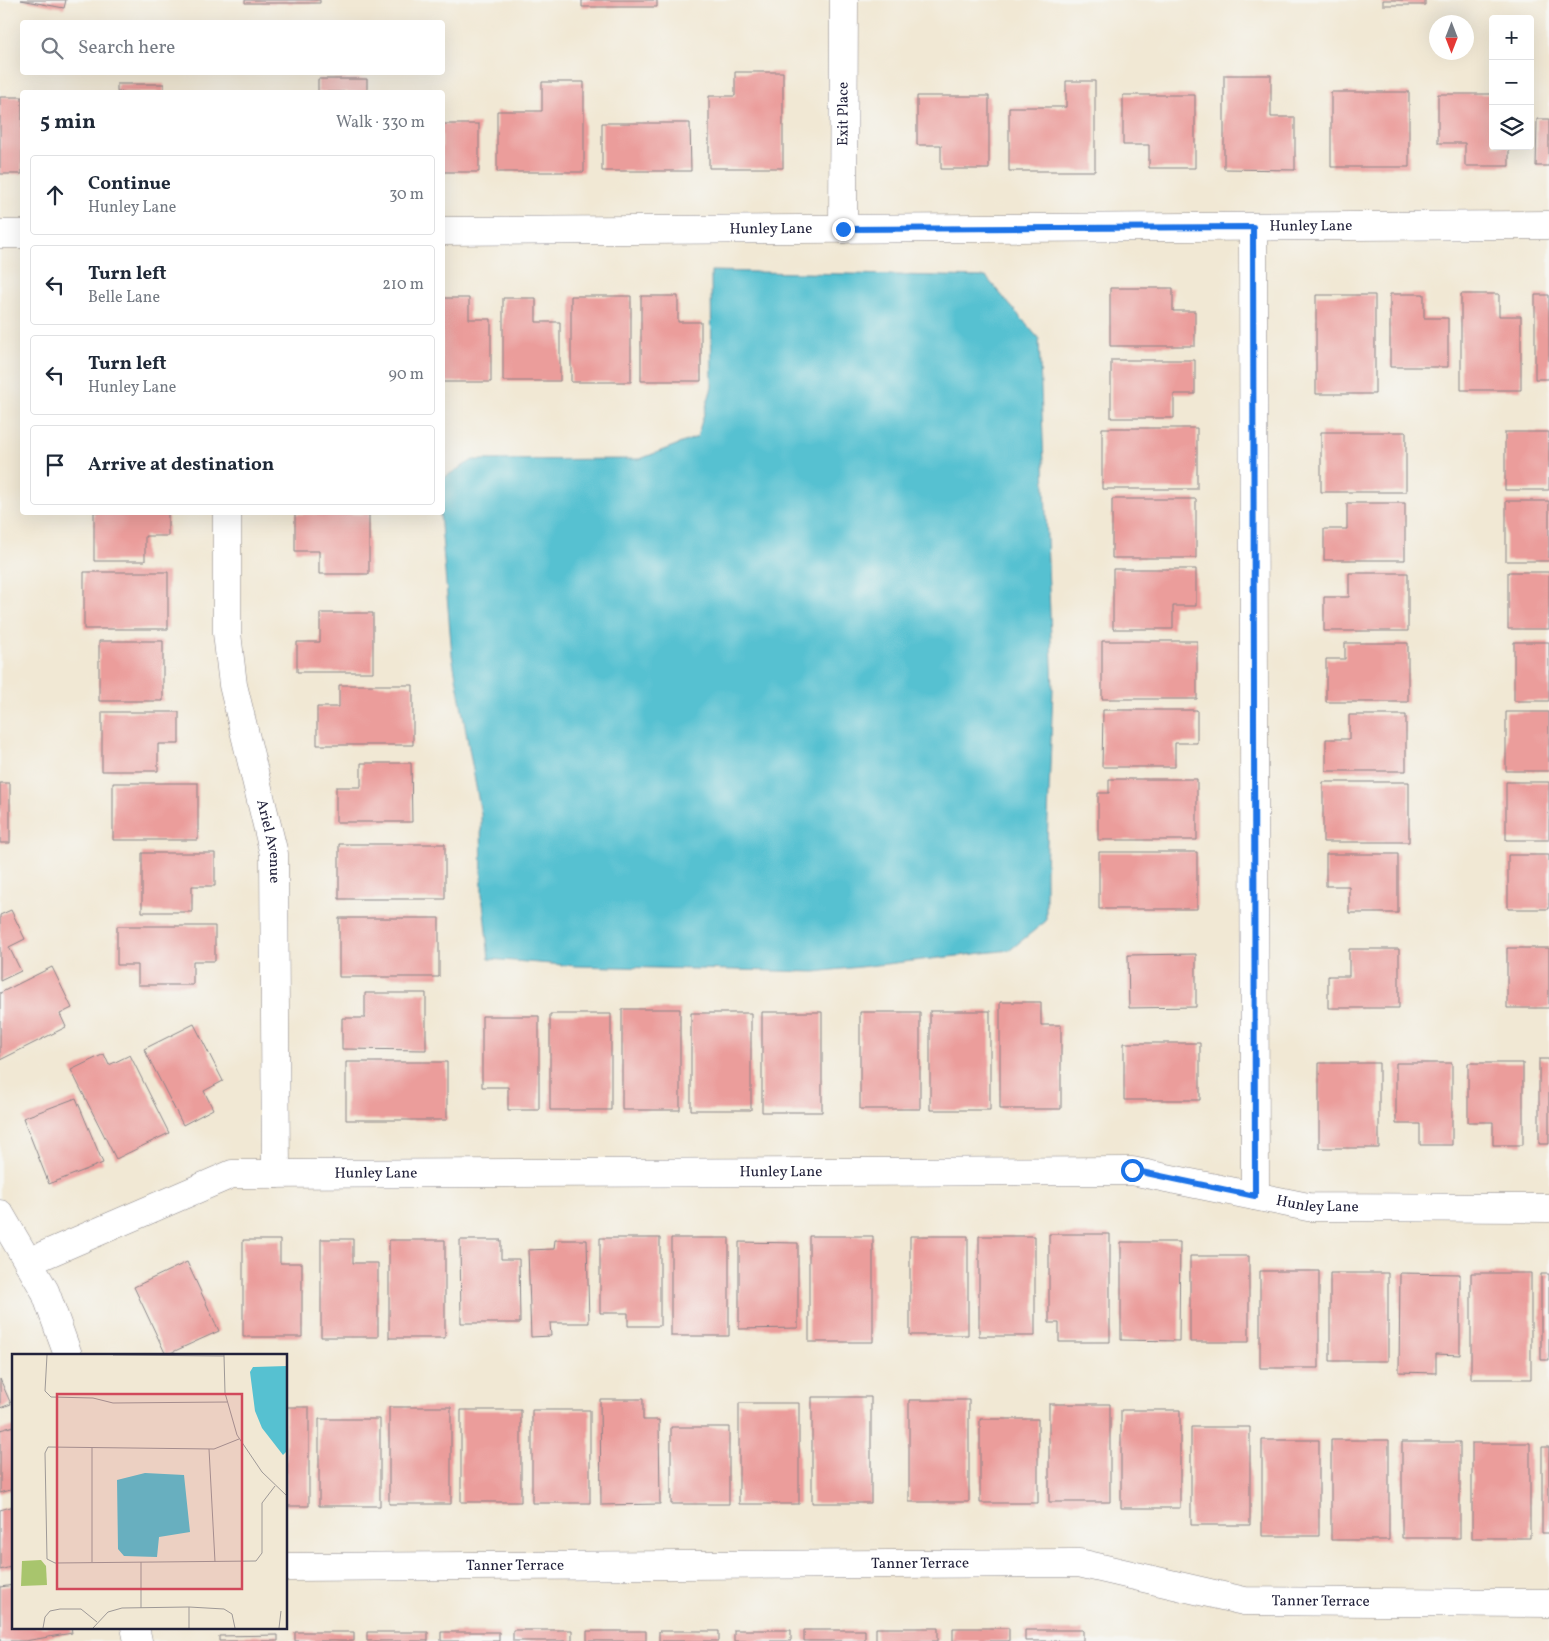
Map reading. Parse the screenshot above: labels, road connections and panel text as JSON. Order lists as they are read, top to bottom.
{
  "streets": {
    "street": [
      "Exit Place",
      "Hunley Lane",
      "Ariel Avenue",
      "Tanner Terrace"
    ]
  },
  "crossings": [
    ["Exit Place", "Hunley Lane"],
    ["Hunley Lane", "Ariel Avenue"]
  ],
  "north": "bottom",
  "page": {
    "map_buttons": ["+", "−"],
    "search": "Search here",
    "heading": ["5 min", "Walk · 330 m"],
    "list": [
      ["Continue", "Hunley Lane", "30 m"],
      ["Turn left", "Belle Lane", "210 m"],
      ["Turn left", "Hunley Lane", "90 m"],
      "Arrive at destination"
    ]
  }
}
